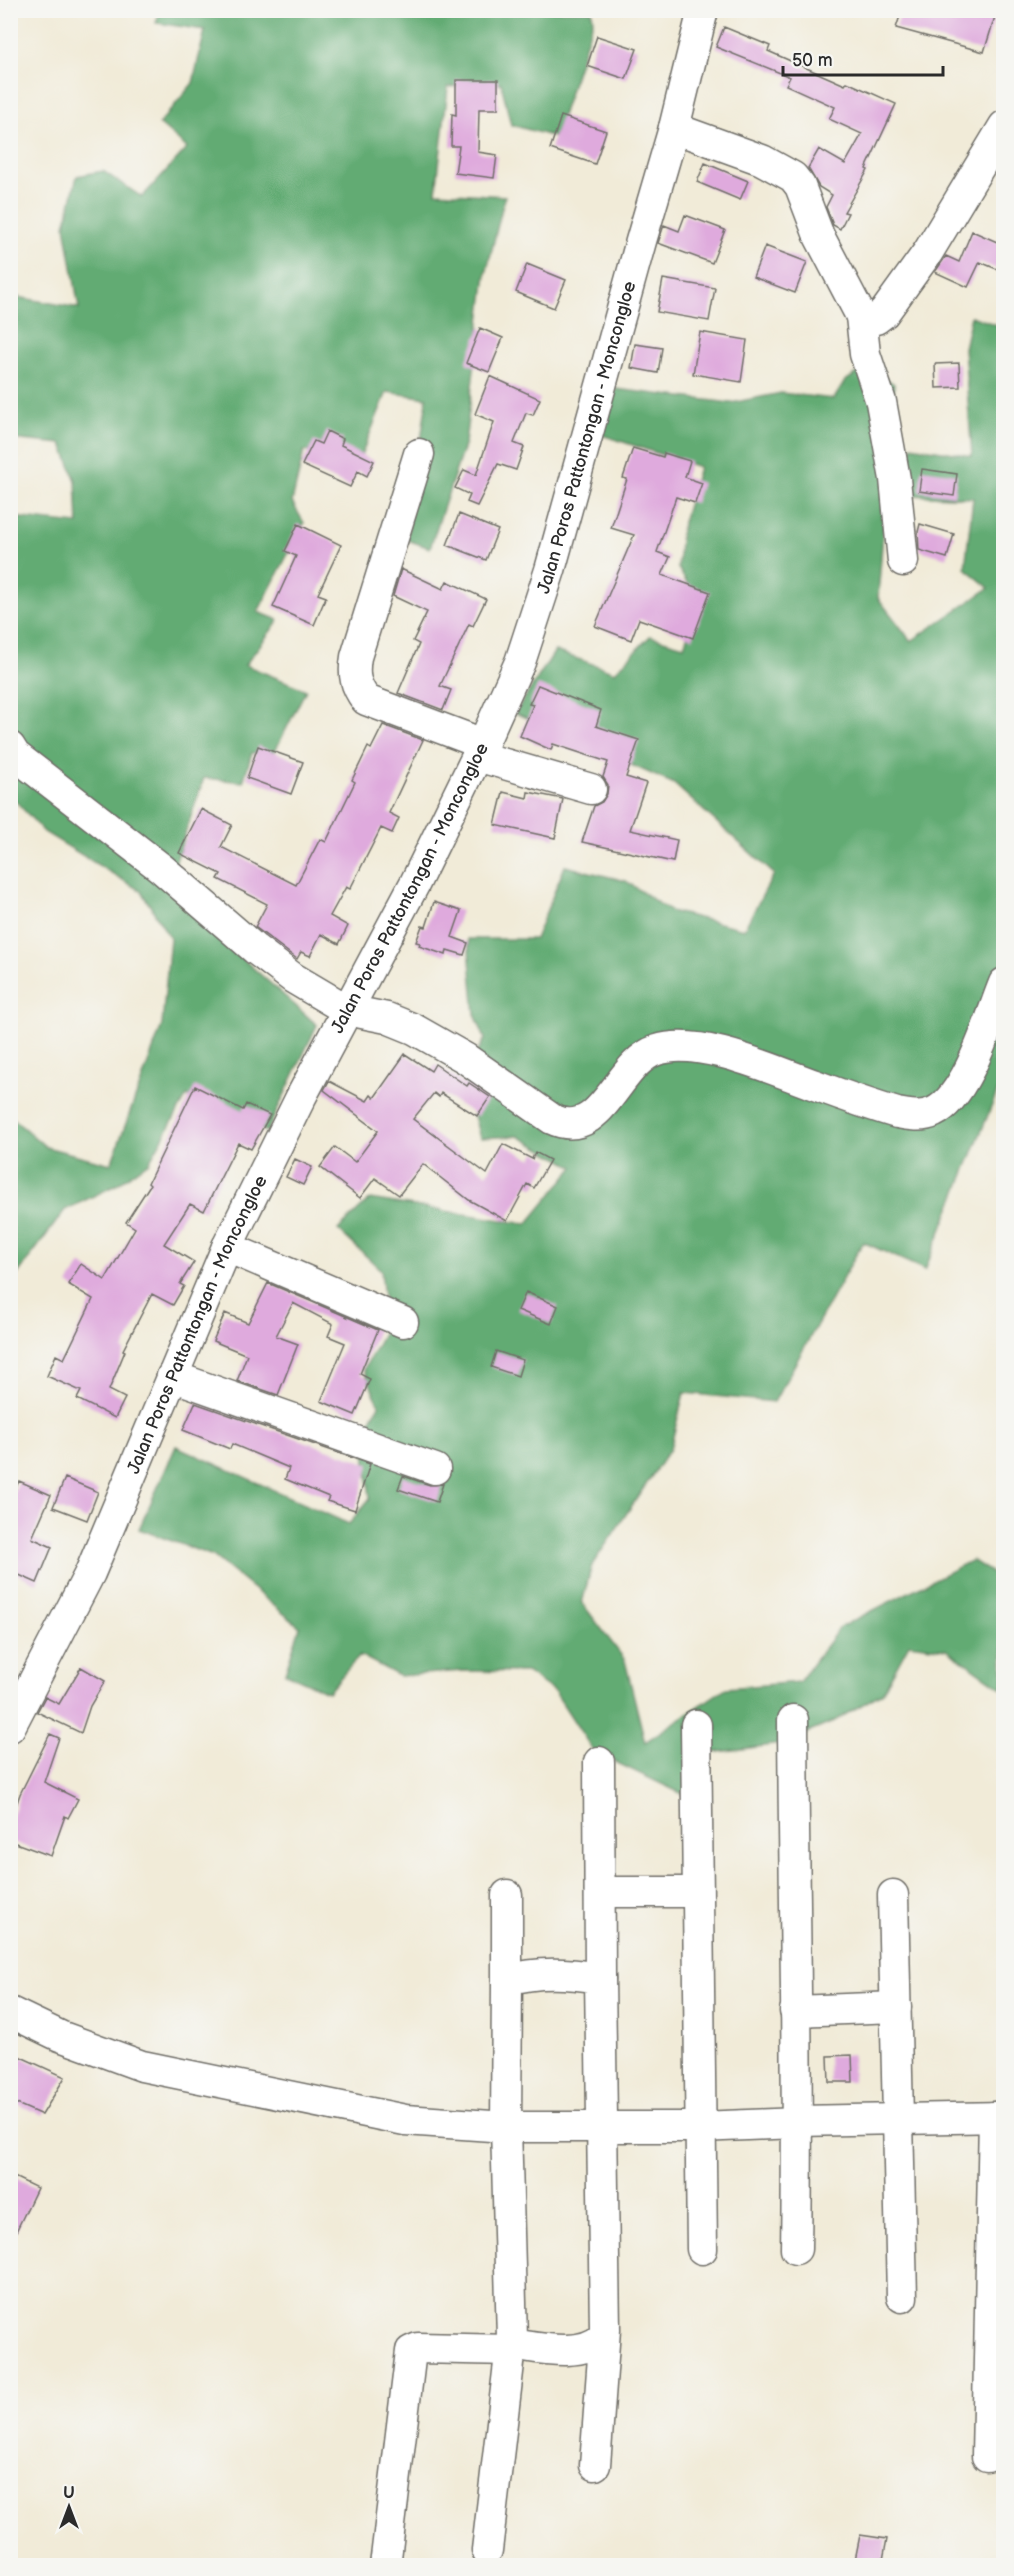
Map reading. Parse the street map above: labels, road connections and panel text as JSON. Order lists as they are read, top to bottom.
{
  "streets": {
    "street": ["Jalan Poros Pattontongan - Moncongloe"]
  },
  "scale_bar": "50 m",
  "north": "top"
}
